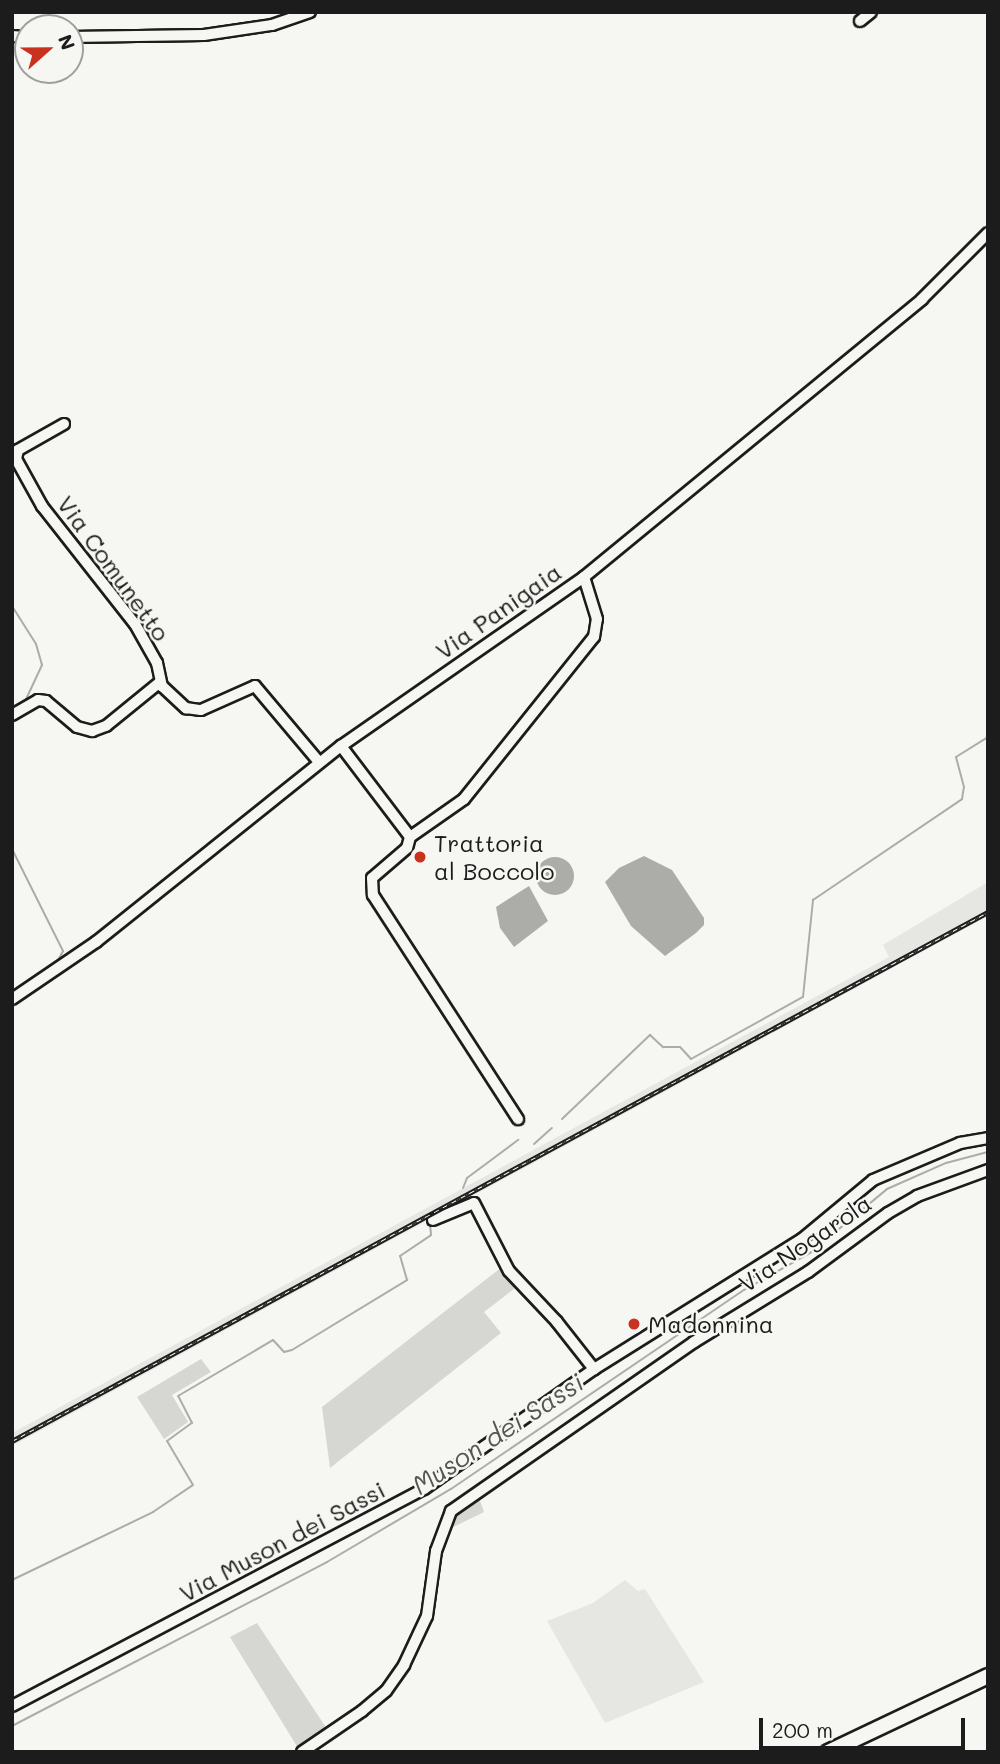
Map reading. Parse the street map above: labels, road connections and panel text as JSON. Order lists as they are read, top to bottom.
{
  "streets": {
    "street": [
      "Via Comunetto",
      "Via Panigaia",
      "Via Nogarola",
      "Via Muson dei Sassi"
    ]
  },
  "crossings": [
    ["Via Comunetto", "Via Panigaia"]
  ],
  "water": ["Muson dei Sassi"],
  "places": ["Trattoria al Boccolo", "Madonnina"],
  "scale_bar": "200 m",
  "north": "right"
}
